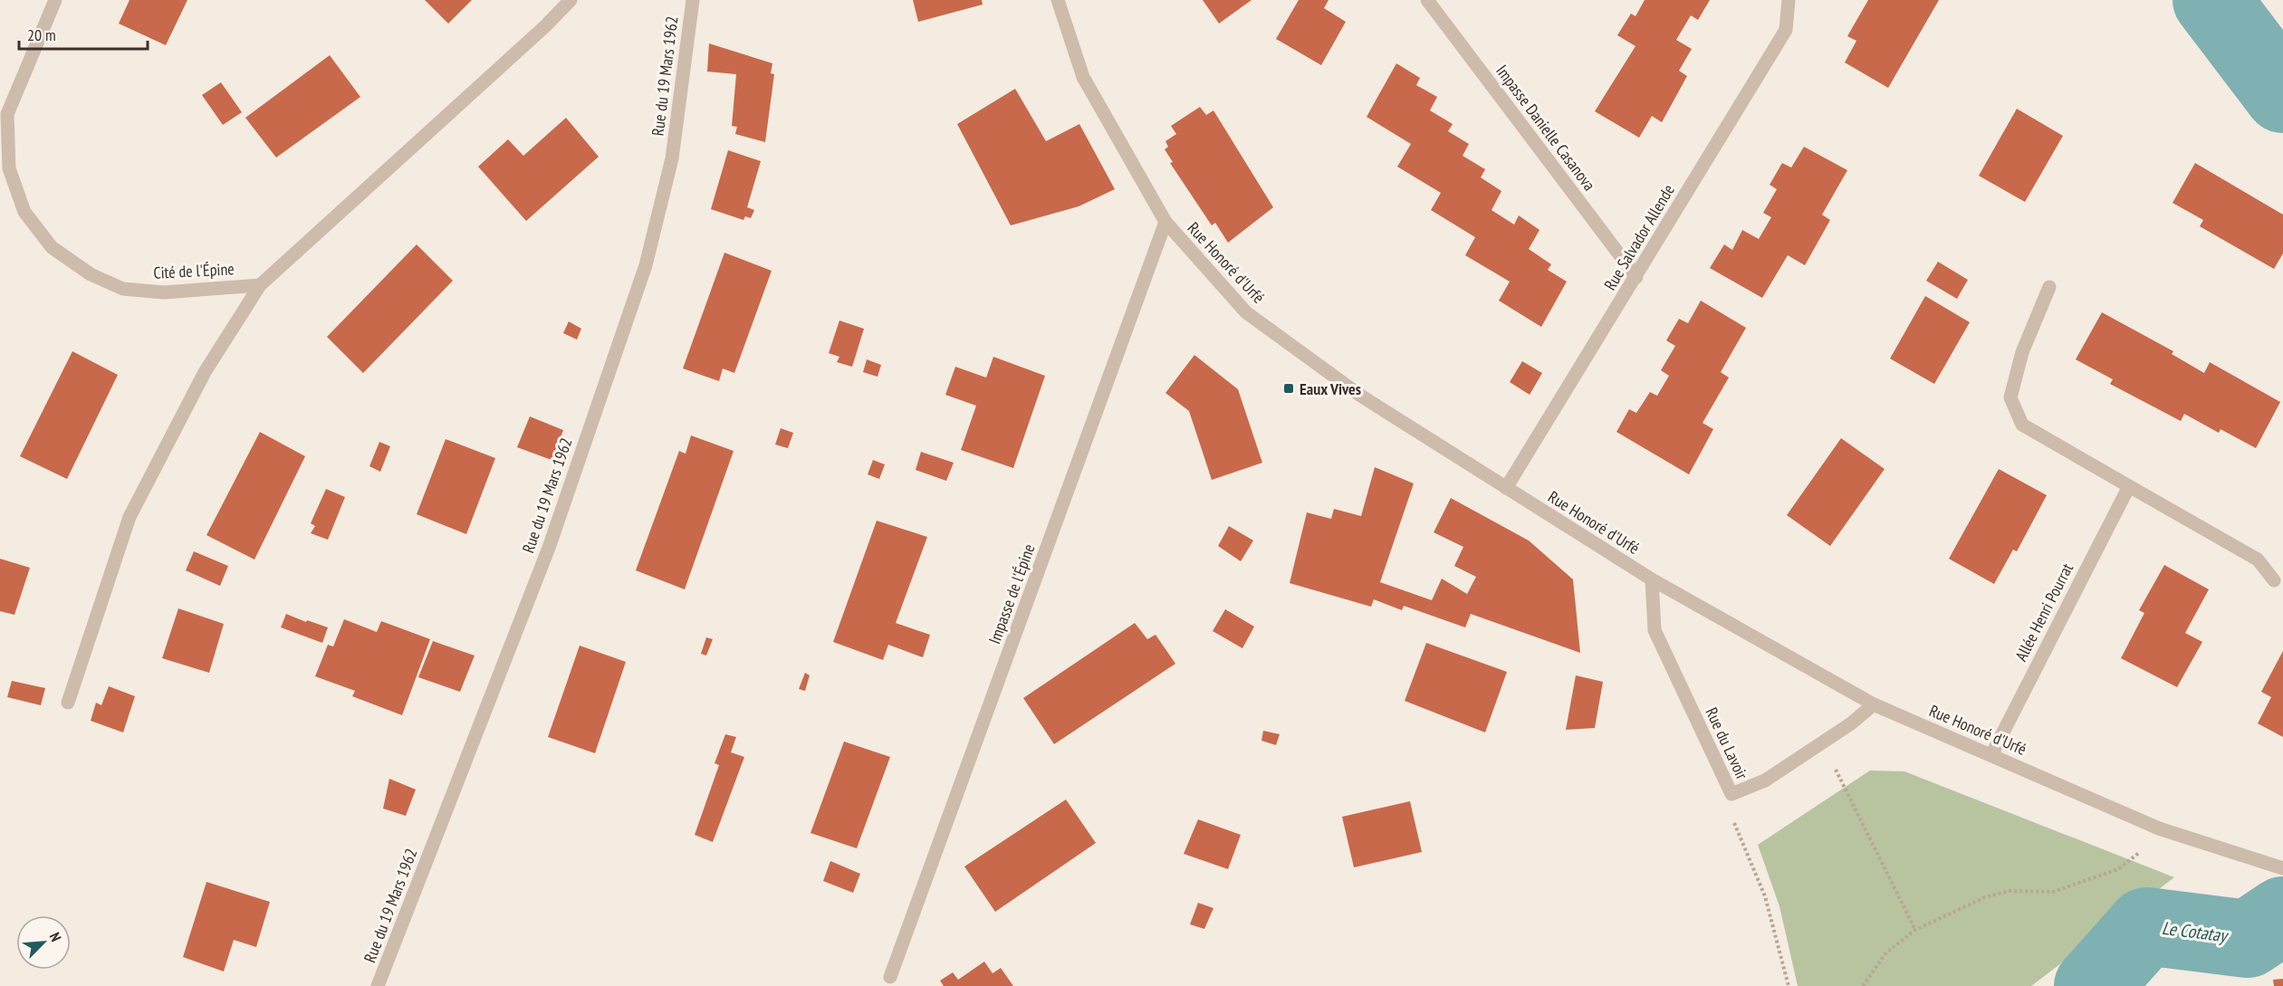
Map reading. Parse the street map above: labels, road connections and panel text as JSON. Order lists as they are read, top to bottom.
{
  "streets": {
    "street": [
      "Rue du 19 Mars 1962",
      "Impasse Danielle Casanova",
      "Rue Salvador Allende",
      "Rue Honoré d'Urfé",
      "Cité de l'Épine",
      "Impasse de l'Épine",
      "Allée Henri Pourrat",
      "Rue du Lavoir"
    ]
  },
  "crossings": [
    ["Impasse Danielle Casanova", "Rue Salvador Allende"],
    ["Rue Salvador Allende", "Rue Honoré d'Urfé"],
    ["Rue Honoré d'Urfé", "Impasse de l'Épine"],
    ["Rue Honoré d'Urfé", "Allée Henri Pourrat"],
    ["Rue Honoré d'Urfé", "Rue du Lavoir"]
  ],
  "water": ["Le Cotatay"],
  "places": {
    "transit": ["Eaux Vives"]
  },
  "scale_bar": "20 m",
  "north": "top right"
}
